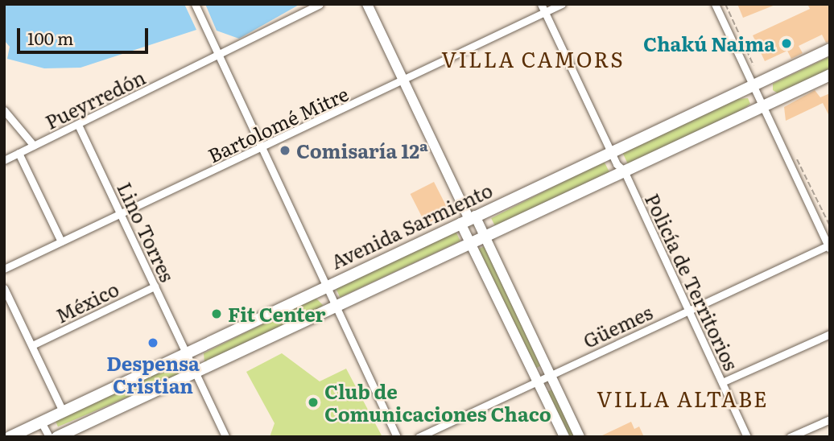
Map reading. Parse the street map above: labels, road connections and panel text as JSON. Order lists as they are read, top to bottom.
{
  "streets": {
    "main road": ["Avenida Sarmiento"],
    "street": [
      "Pueyrredón",
      "Bartolomé Mitre",
      "Lino Torres",
      "Policía de Territorios",
      "México",
      "Güemes"
    ]
  },
  "crossings": [
    ["Pueyrredón", "Lino Torres"],
    ["Bartolomé Mitre", "Lino Torres"],
    ["Bartolomé Mitre", "Policía de Territorios"],
    ["Avenida Sarmiento", "Lino Torres"],
    ["Avenida Sarmiento", "Policía de Territorios"],
    ["Lino Torres", "México"],
    ["Policía de Territorios", "Güemes"]
  ],
  "districts": ["VILLA CAMORS", "VILLA ALTABE"],
  "places": [
    "Chakú Naima",
    "Comisaría 12ª",
    "Fit Center",
    "Despensa Cristian",
    "Club de Comunicaciones Chaco"
  ],
  "scale_bar": "100 m"
}
